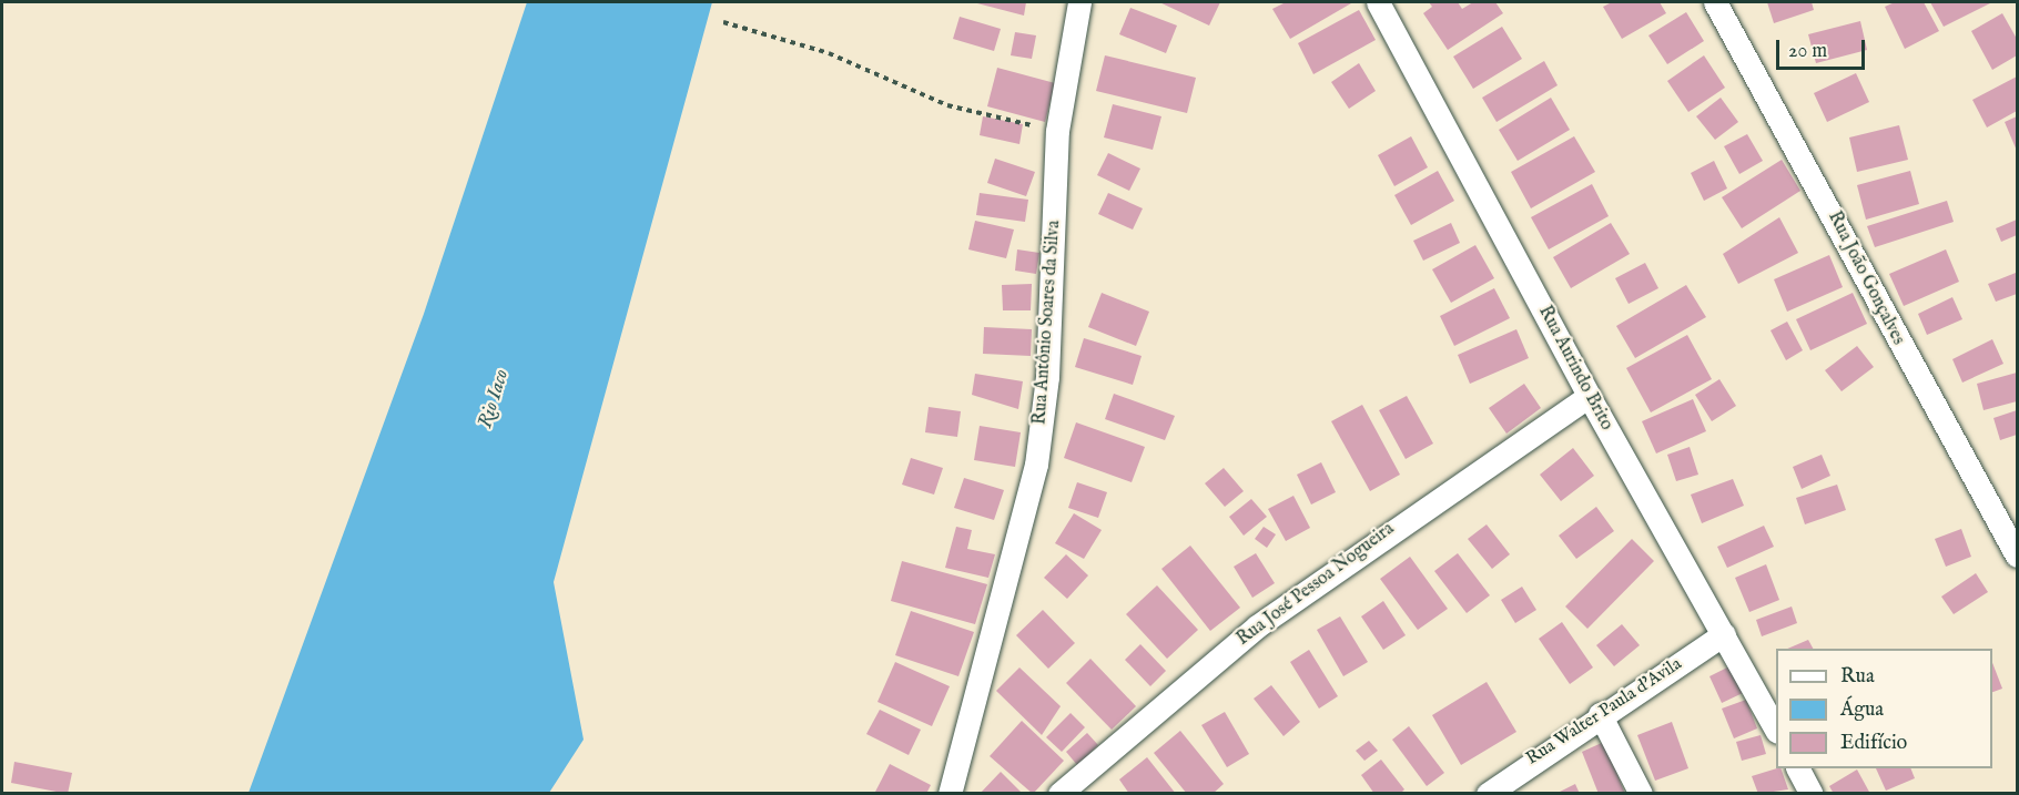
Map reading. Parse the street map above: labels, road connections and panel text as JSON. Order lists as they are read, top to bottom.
{
  "streets": {
    "street": [
      "Rua João Gonçalves",
      "Rua Antônio Soares da Silva",
      "Rua Aurindo Brito",
      "Rua José Pessoa Nogueira",
      "Rua Walter Paula d'Avila"
    ]
  },
  "crossings": [
    ["Rua Aurindo Brito", "Rua José Pessoa Nogueira"],
    ["Rua Aurindo Brito", "Rua Walter Paula d'Avila"]
  ],
  "water": ["Rio Iaco"],
  "legend": ["Rua", "Água", "Edifício"],
  "scale_bar": "20 m"
}
